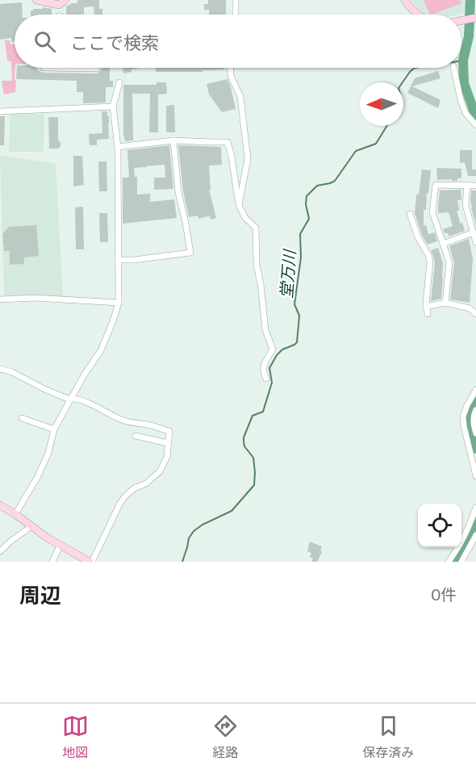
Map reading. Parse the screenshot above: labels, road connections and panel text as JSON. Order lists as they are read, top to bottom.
{
  "water": ["堂万川"],
  "north": "left",
  "page": {
    "search": "ここで検索",
    "heading": ["周辺", "0件"],
    "nav": ["地図", "経路", "保存済み"]
  }
}
